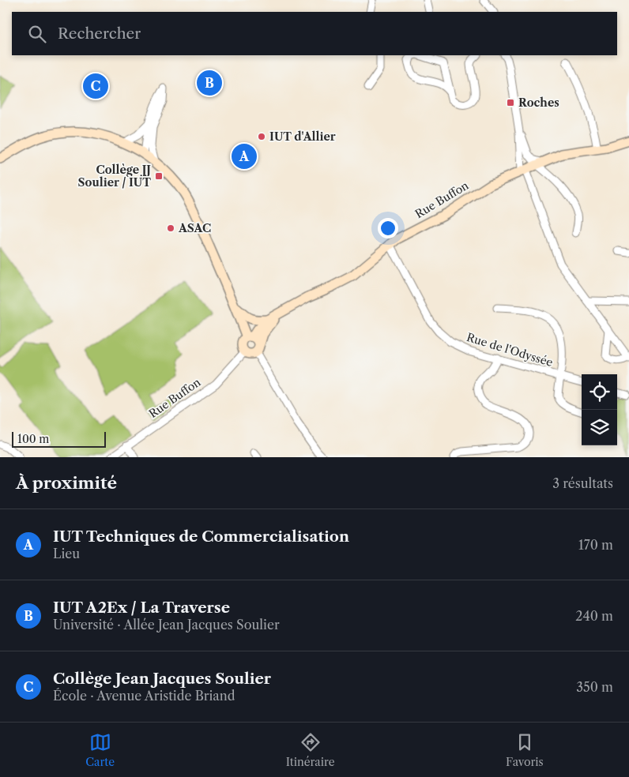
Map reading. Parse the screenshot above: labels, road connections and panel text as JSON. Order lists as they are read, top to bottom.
{
  "streets": {
    "main road": ["Rue Buffon"],
    "street": ["Rue de l'Odyssée"]
  },
  "crossings": [
    ["Rue Buffon", "Rue de l'Odyssée"]
  ],
  "places": {
    "transit": ["Roches", "Collège JJ Soulier / IUT"],
    "other": ["IUT d'Allier", "ASAC"]
  },
  "scale_bar": "100 m",
  "page": {
    "search": "Rechercher",
    "pins": ["B", "C", "A"],
    "scale": "100 m",
    "heading": ["À proximité", "3 résultats"],
    "list": [
      {
        "mark": "A",
        "name": "IUT Techniques de Commercialisation",
        "note": "Lieu",
        "value": "170 m"
      },
      {
        "mark": "B",
        "name": "IUT A2Ex / La Traverse",
        "note": "Université · Allée Jean Jacques Soulier",
        "value": "240 m"
      },
      {
        "mark": "C",
        "name": "Collège Jean Jacques Soulier",
        "note": "École · Avenue Aristide Briand",
        "value": "350 m"
      }
    ],
    "nav": ["Carte", "Itinéraire", "Favoris"]
  }
}
